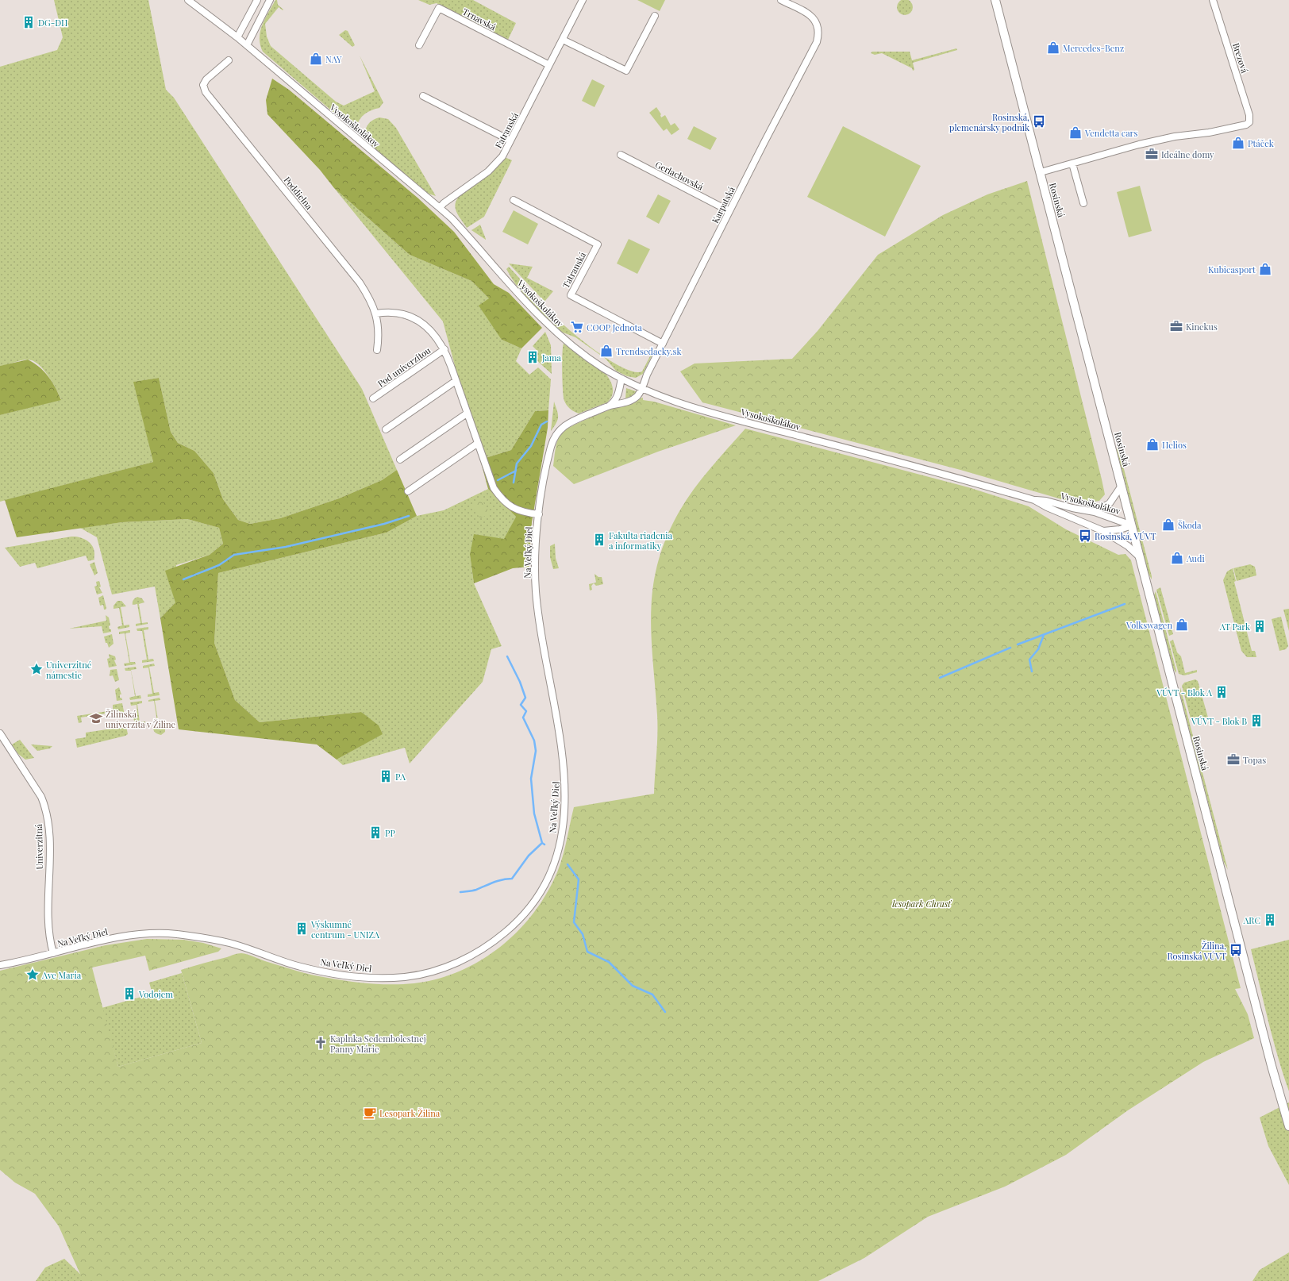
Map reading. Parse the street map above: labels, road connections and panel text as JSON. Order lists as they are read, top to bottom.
{
  "streets": {
    "street": [
      "Trnavská",
      "Brezová",
      "Vysokoškolákov",
      "Fatranská",
      "Gerlachovská",
      "Poddielna",
      "Rosinská",
      "Karpatská",
      "Tatranská",
      "Pod univerzitou",
      "Na Veľký Diel",
      "Univerzitná"
    ]
  },
  "crossings": [
    ["Trnavská", "Fatranská"],
    ["Vysokoškolákov", "Fatranská"],
    ["Vysokoškolákov", "Rosinská"],
    ["Vysokoškolákov", "Karpatská"],
    ["Vysokoškolákov", "Na Veľký Diel"],
    ["Gerlachovská", "Karpatská"],
    ["Poddielna", "Pod univerzitou"],
    ["Karpatská", "Tatranská"],
    ["Karpatská", "Na Veľký Diel"],
    ["Pod univerzitou", "Na Veľký Diel"],
    ["Na Veľký Diel", "Univerzitná"]
  ],
  "parks": ["lesopark Chrasť"],
  "places": {
    "building": [
      "DG-DH",
      "Jama",
      "Fakulta riadenia a informatiky",
      "AT Park",
      "VÚVT - Blok A",
      "VÚVT - Blok B",
      "PA",
      "PP",
      "ARC",
      "Výskumné centrum - UNIZA",
      "Vodojem"
    ],
    "shop": [
      "Mercedes-Benz",
      "NAY",
      "Vendetta cars",
      "Ptáček",
      "Kubicasport",
      "Trendsedacky.sk",
      "Helios",
      "Škoda",
      "Audi",
      "Volkswagen"
    ],
    "bus stop": ["Rosinská, plemenársky podnik", "Rosinská, VÚVT", "Žilina, Rosinská VÚVT"],
    "office": ["Ideálne domy", "Kinekus", "Topas"],
    "supermarket": ["COOP Jednota"],
    "place": ["Univerzitné námestie", "Ave Maria"],
    "school or university": ["Žilinská univerzita v Žiline"],
    "church": ["Kaplnka Sedembolestnej Panny Márie"],
    "cafe": ["Lesopark Žilina"]
  }
}
